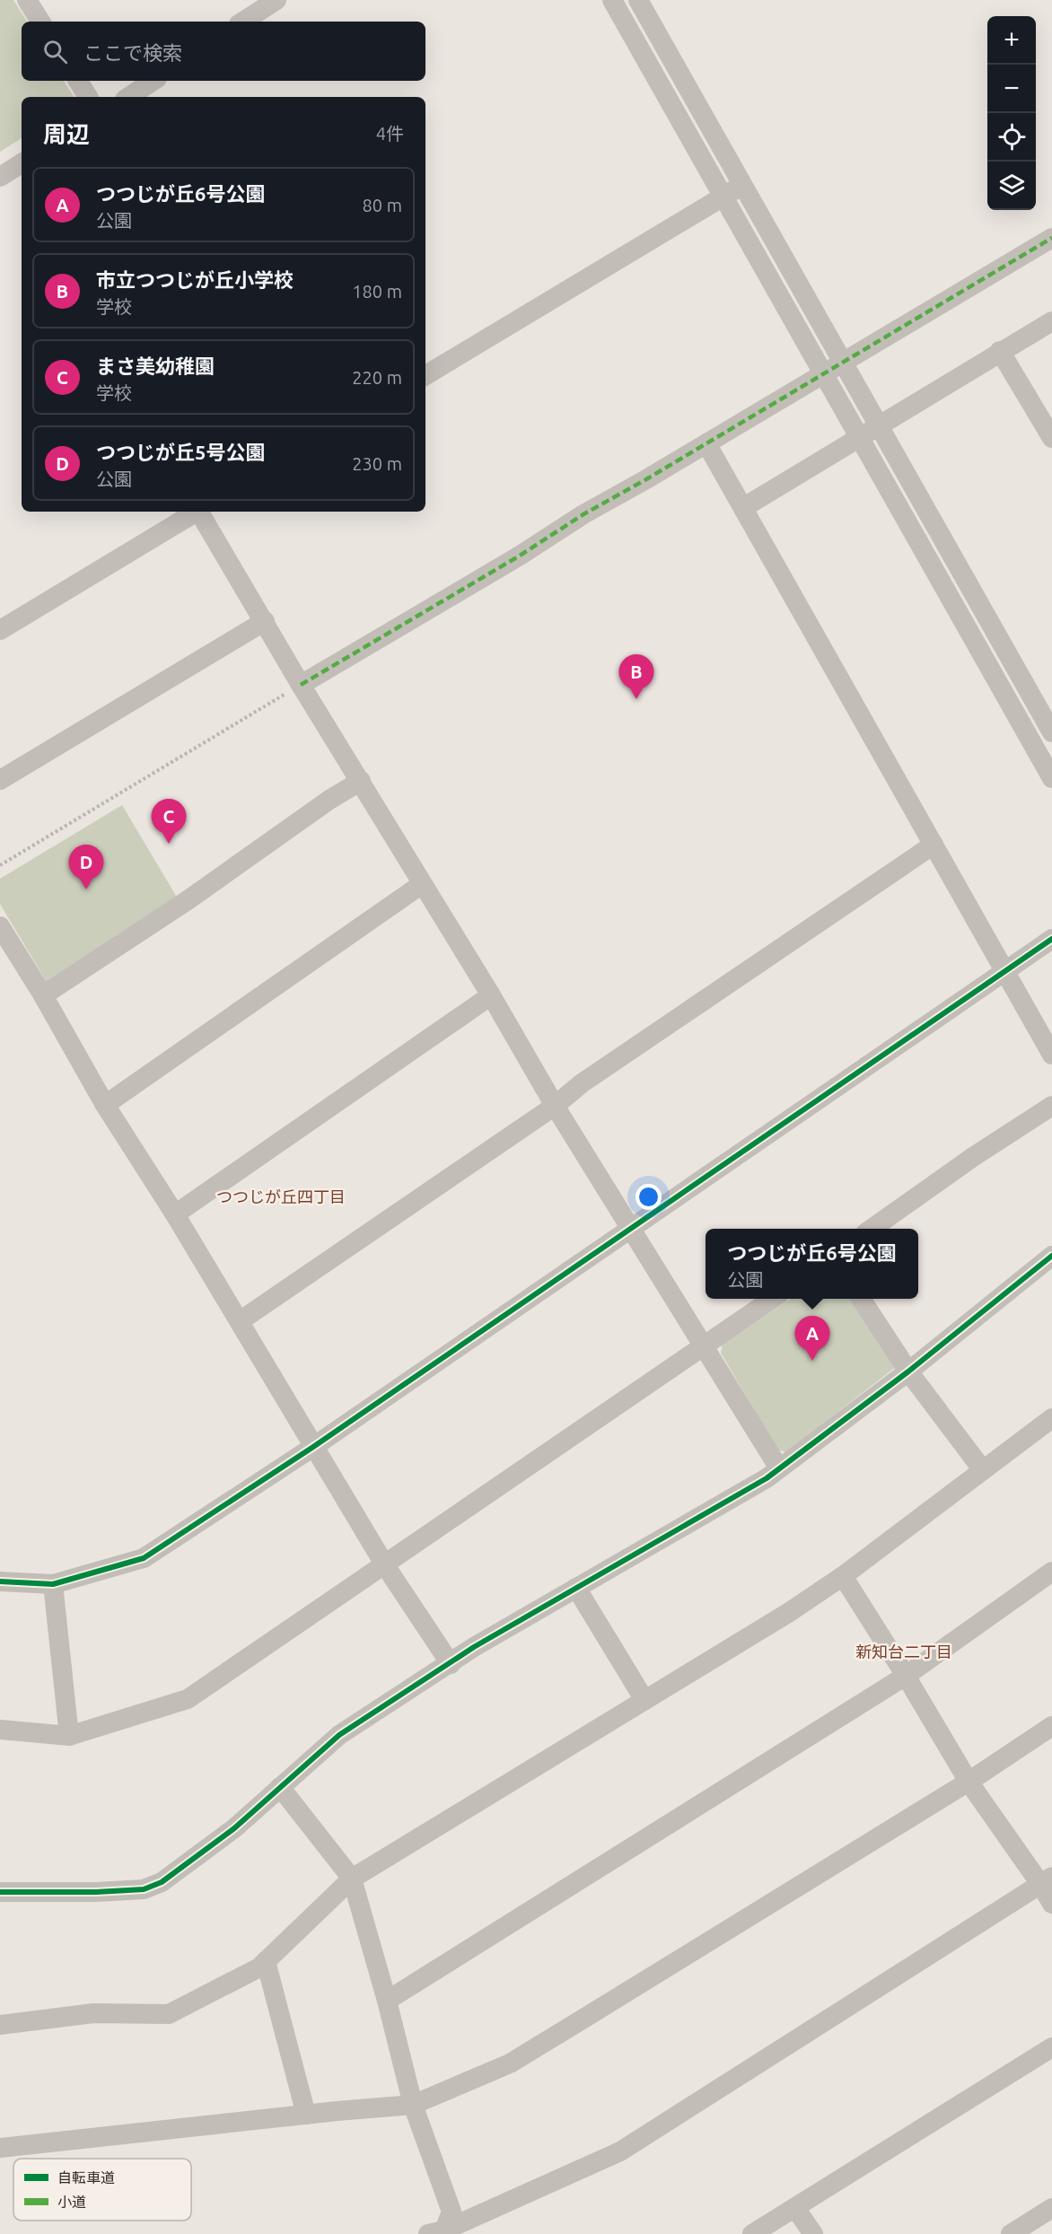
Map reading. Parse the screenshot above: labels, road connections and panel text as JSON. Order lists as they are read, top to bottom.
{
  "districts": ["つつじが丘四丁目", "新知台二丁目"],
  "legend": ["自転車道", "小道"],
  "page": {
    "map_buttons": ["+", "−"],
    "search": "ここで検索",
    "heading": ["周辺", "4件"],
    "list": [
      {
        "mark": "A",
        "name": "つつじが丘6号公園",
        "note": "公園",
        "value": "80 m"
      },
      {
        "mark": "B",
        "name": "市立つつじが丘小学校",
        "note": "学校",
        "value": "180 m"
      },
      {
        "mark": "C",
        "name": "まさ美幼稚園",
        "note": "学校",
        "value": "220 m"
      },
      {
        "mark": "D",
        "name": "つつじが丘5号公園",
        "note": "公園",
        "value": "230 m"
      }
    ],
    "pins": [
      "B",
      "C",
      "D",
      "A"
    ],
    "popup": ["つつじが丘6号公園", "公園"]
  }
}
